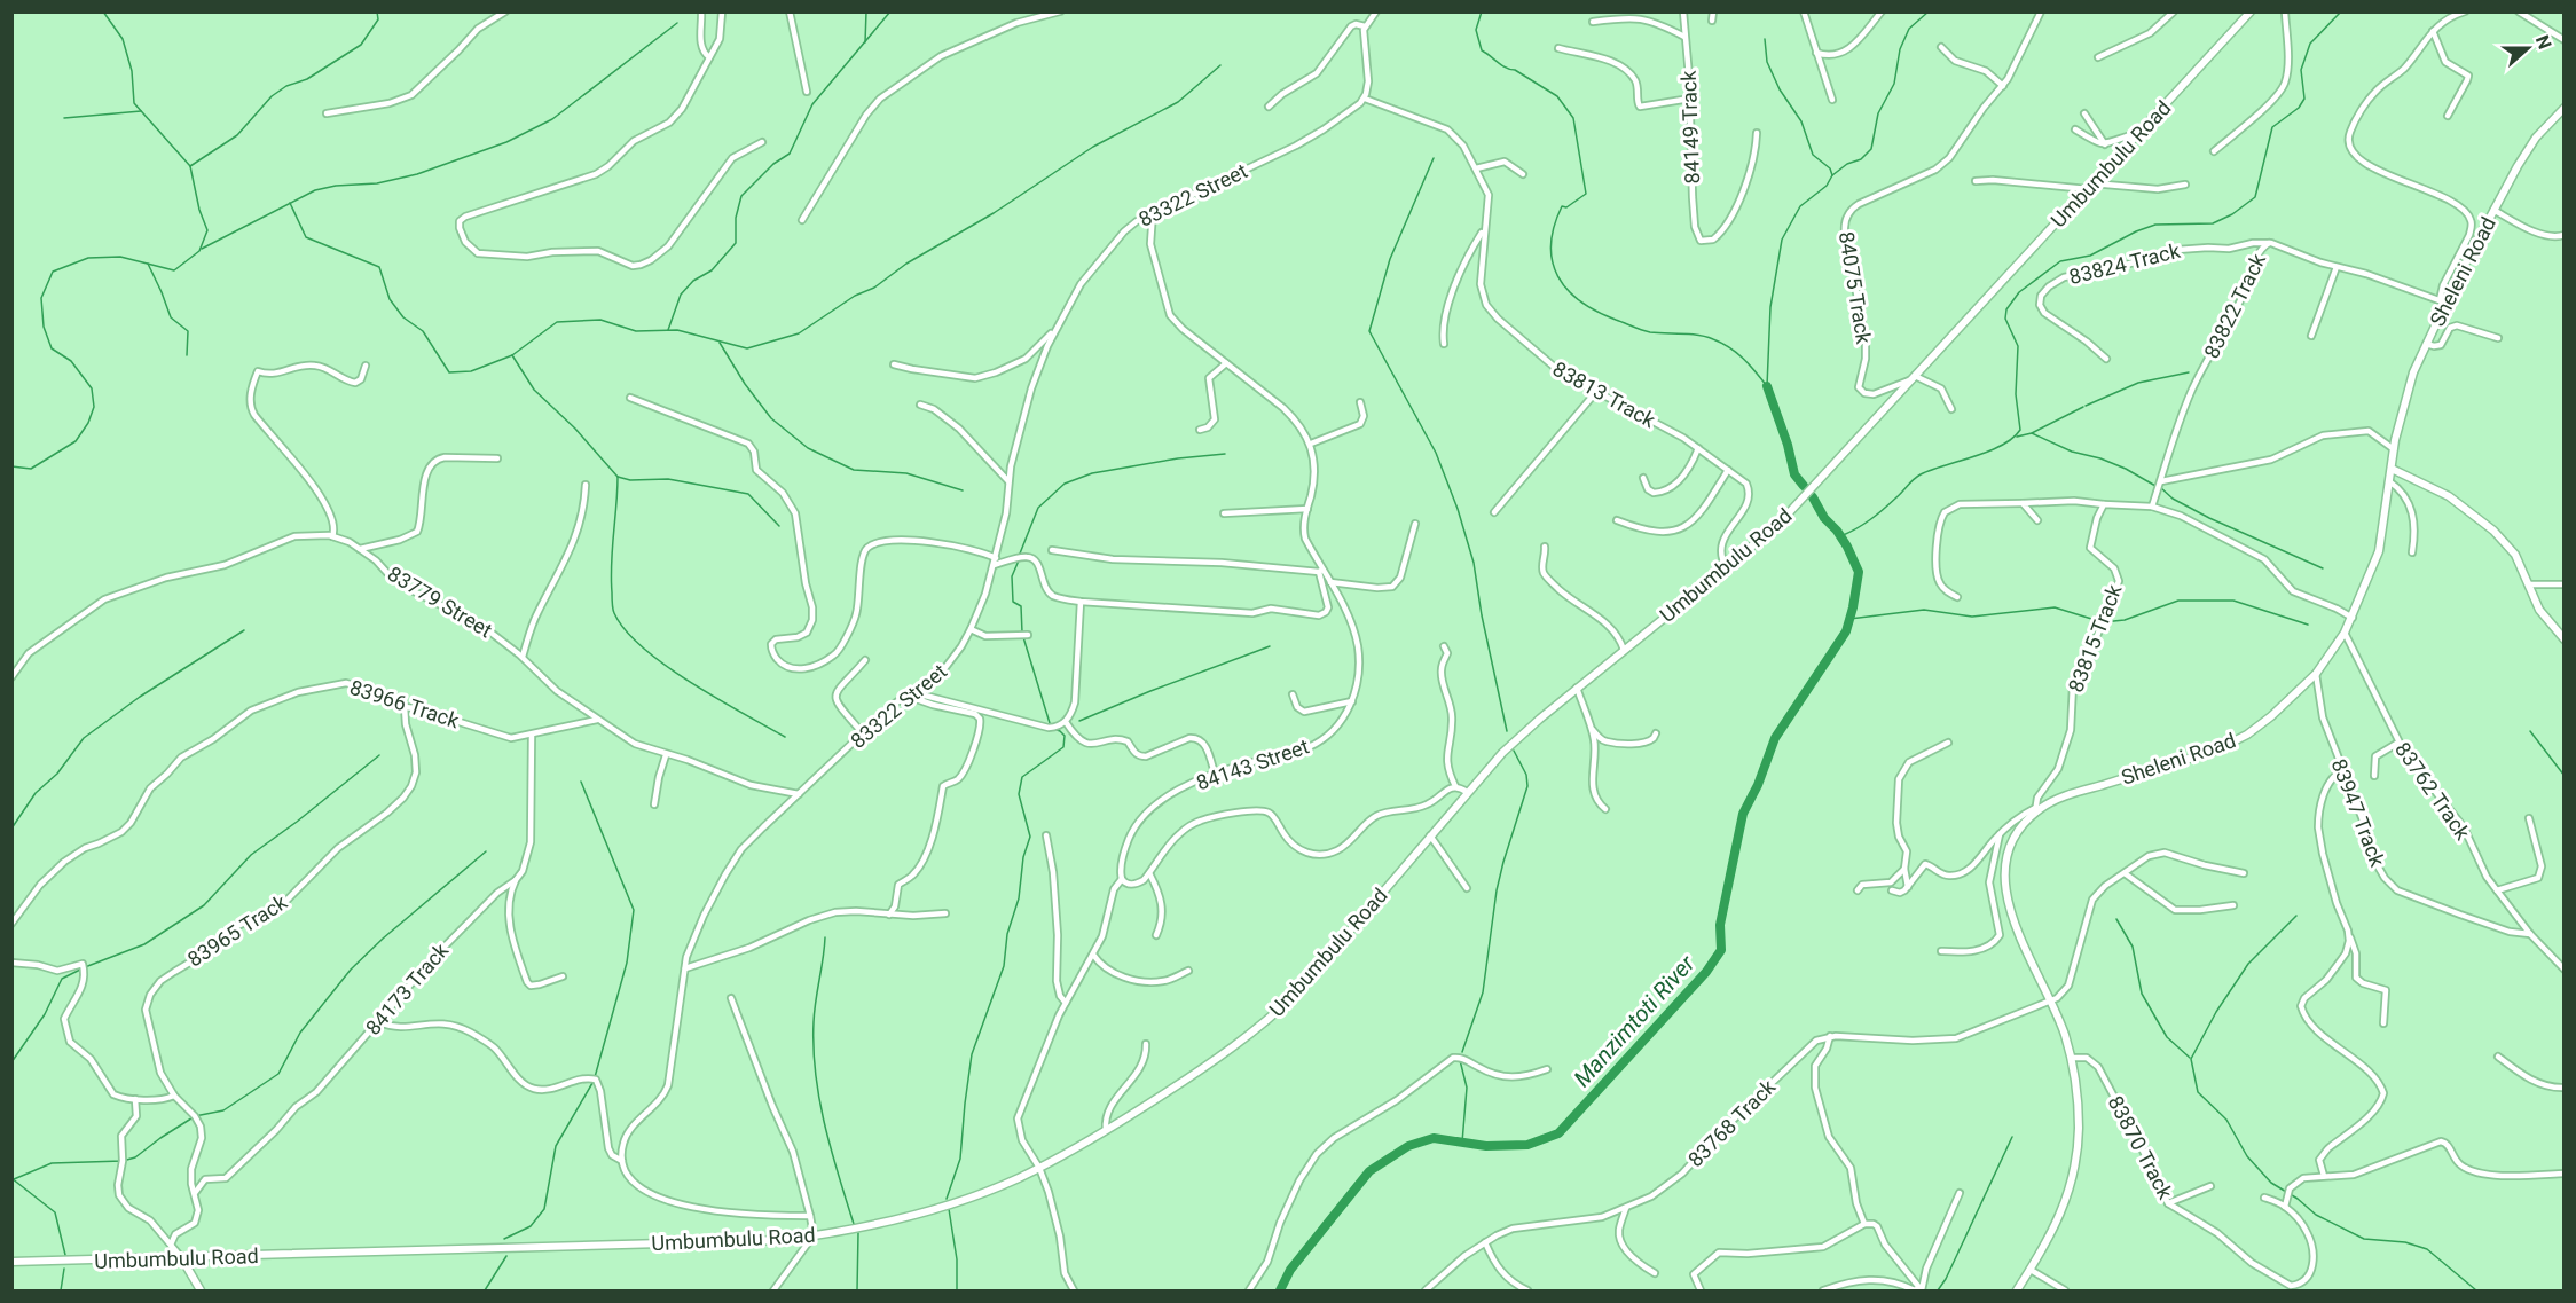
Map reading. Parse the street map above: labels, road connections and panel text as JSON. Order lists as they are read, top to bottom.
{
  "streets": {
    "main road": ["Umbumbulu Road", "Sheleni Road"],
    "street": [
      "84149 Track",
      "83322 Street",
      "83824 Track",
      "84075 Track",
      "83822 Track",
      "83813 Track",
      "83779 Street",
      "83815 Track",
      "83966 Track",
      "84143 Street",
      "83762 Track",
      "83947 Track",
      "83965 Track",
      "84173 Track",
      "83768 Track",
      "83870 Track"
    ]
  },
  "crossings": [
    ["Umbumbulu Road", "84075 Track"],
    ["Umbumbulu Road", "83813 Track"],
    ["Umbumbulu Road", "84143 Street"],
    ["83322 Street", "83813 Track"],
    ["83322 Street", "83779 Street"],
    ["83824 Track", "83822 Track"],
    ["Sheleni Road", "83822 Track"],
    ["Sheleni Road", "83815 Track"],
    ["Sheleni Road", "83762 Track"],
    ["Sheleni Road", "83947 Track"],
    ["Sheleni Road", "83870 Track"],
    ["83779 Street", "83966 Track"],
    ["83966 Track", "83965 Track"],
    ["83966 Track", "84173 Track"],
    ["83762 Track", "83947 Track"],
    ["83965 Track", "84173 Track"]
  ],
  "water": ["Manzimtoti River"],
  "north": "right"
}
